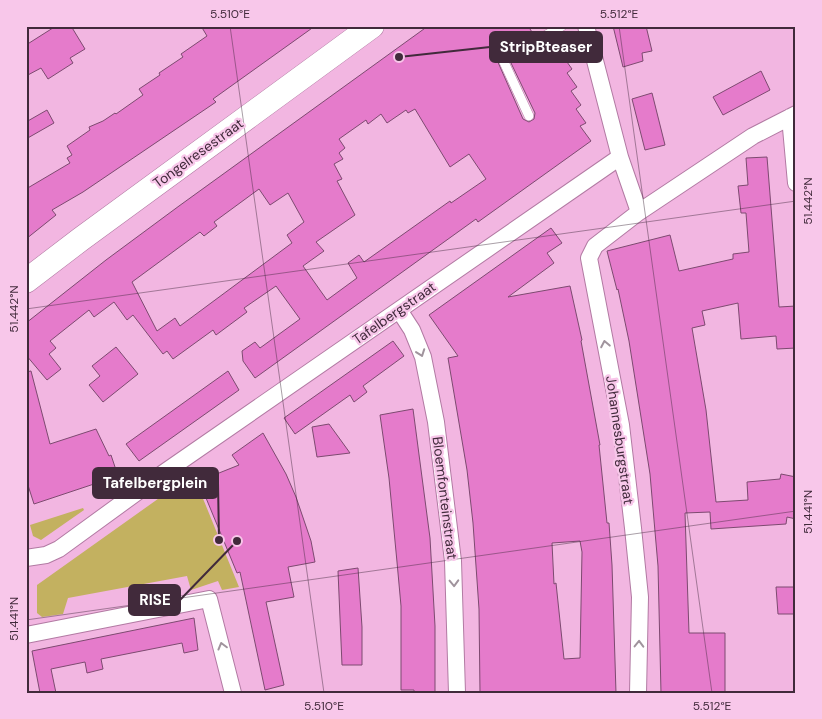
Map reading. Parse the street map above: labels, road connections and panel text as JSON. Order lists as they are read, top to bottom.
{
  "streets": {
    "main road": ["Tongelresestraat"],
    "street": ["Tafelbergstraat", "Johannesburgstraat", "Bloemfonteinstraat"]
  },
  "crossings": [
    ["Tafelbergstraat", "Bloemfonteinstraat"]
  ],
  "one_way": ["Johannesburgstraat", "Bloemfonteinstraat"],
  "places": ["StripBteaser", "Tafelbergplein", "RISE"],
  "coordinates": [
    "5.510°E",
    "5.512°E",
    "51.442°N",
    "51.441°N"
  ]
}
